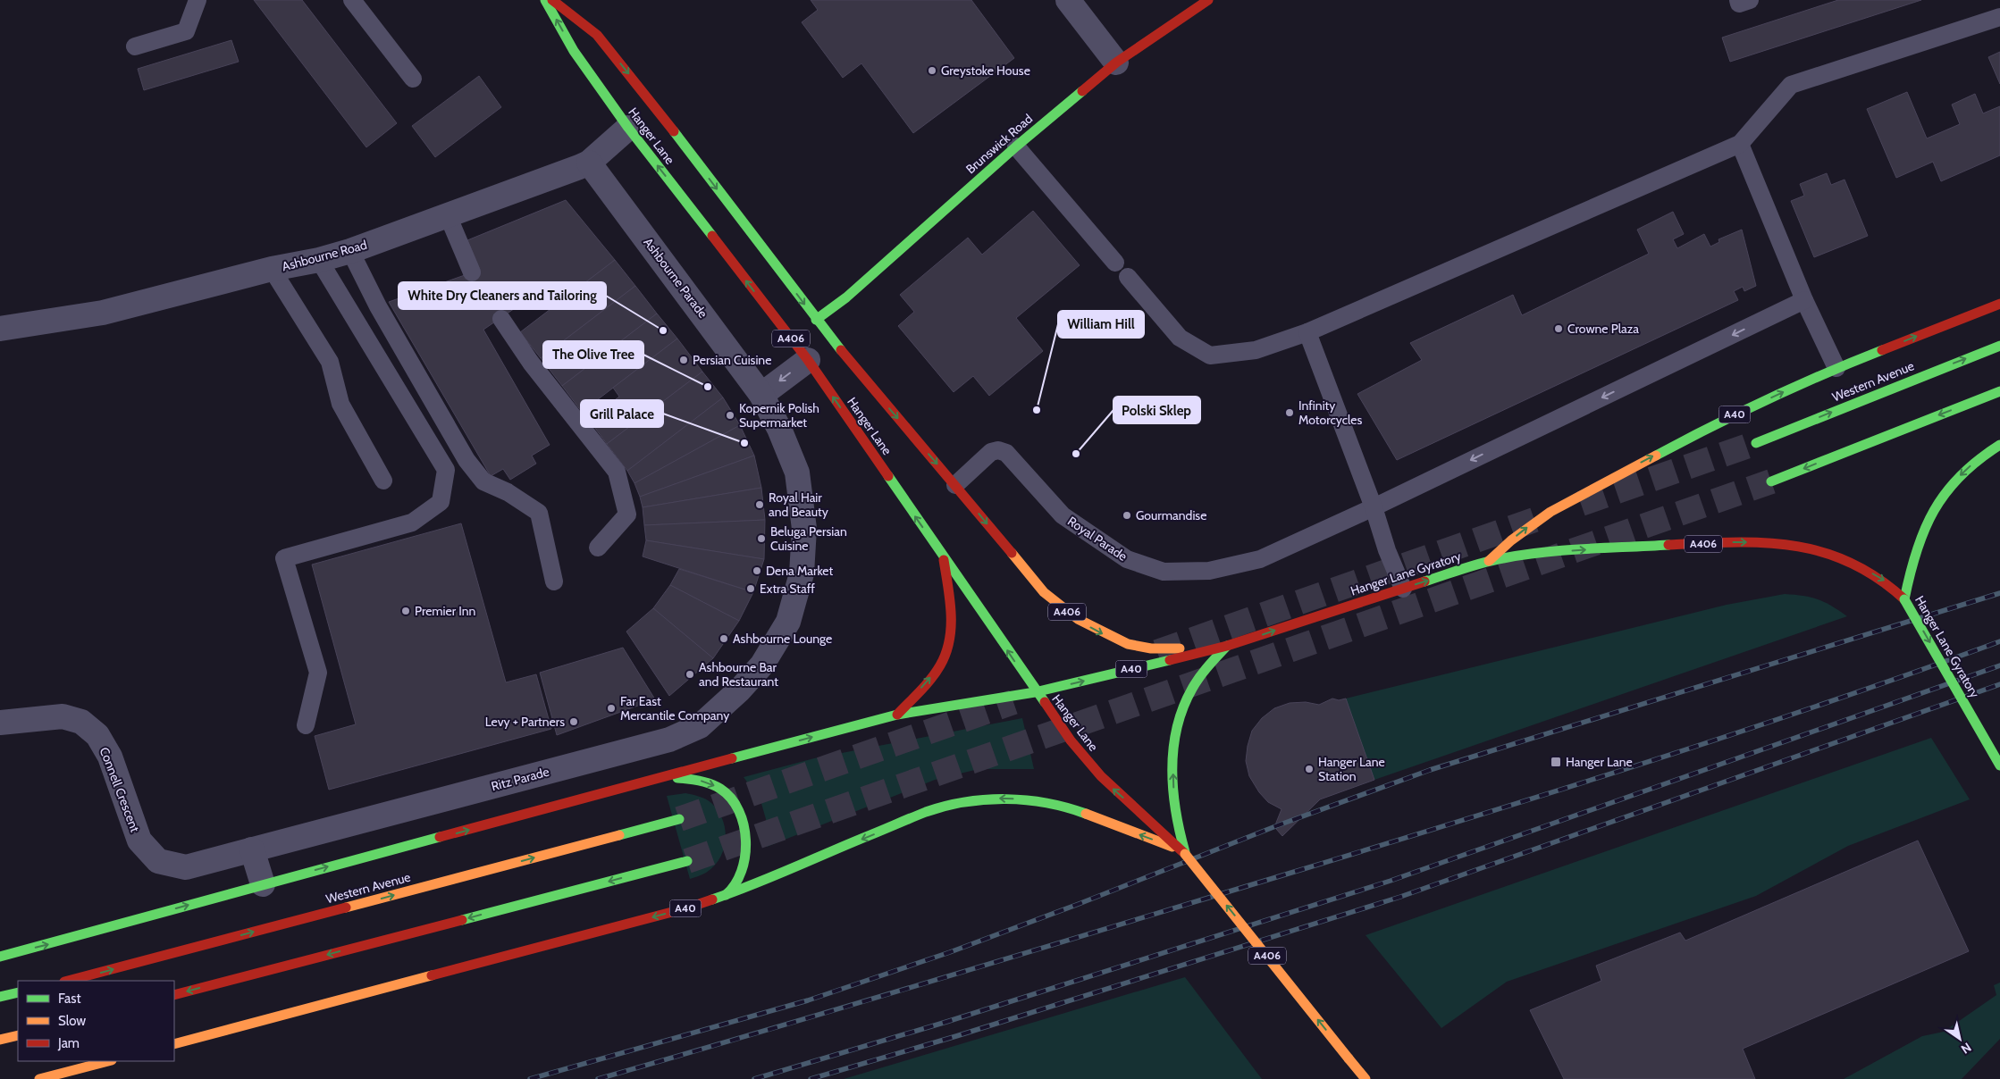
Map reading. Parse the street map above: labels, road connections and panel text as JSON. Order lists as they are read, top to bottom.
{
  "streets": {
    "main road": [
      "Hanger Lane",
      "Brunswick Road",
      "A406",
      "Western Avenue",
      "A40",
      "Hanger Lane Gyratory"
    ],
    "street": [
      "Ashbourne Road",
      "Ashbourne Parade",
      "Ritz Parade",
      "Connell Crescent"
    ],
    "lane": ["Royal Parade"]
  },
  "crossings": [
    ["Hanger Lane", "Brunswick Road"],
    ["Hanger Lane", "Ashbourne Road"],
    ["Hanger Lane", "A406"],
    ["Hanger Lane", "A40"],
    ["Hanger Lane", "Royal Parade"],
    ["Hanger Lane", "Hanger Lane Gyratory"],
    ["Ashbourne Road", "Ashbourne Parade"],
    ["Ashbourne Parade", "Ritz Parade"],
    ["A406", "A40"],
    ["A40", "Hanger Lane Gyratory"],
    ["Ritz Parade", "Connell Crescent"]
  ],
  "one_way": ["Royal Parade"],
  "places": {
    "other": [
      "Greystoke House",
      "Crowne Plaza",
      "White Dry Cleaners and Tailoring",
      "Persian Cuisine",
      "The Olive Tree",
      "William Hill",
      "Infinity Motorcycles",
      "Kopernik Polish Supermarket",
      "Grill Palace",
      "Polski Sklep",
      "Royal Hair and Beauty",
      "Gourmandise",
      "Beluga Persian Cuisine",
      "Dena Market",
      "Extra Staff",
      "Premier Inn",
      "Ashbourne Lounge",
      "Ashbourne Bar and Restaurant",
      "Far East Mercantile Company",
      "Levy + Partners",
      "Hanger Lane Station"
    ],
    "transit": ["Hanger Lane"]
  },
  "legend": ["Fast", "Slow", "Jam"],
  "north": "bottom right"
}
